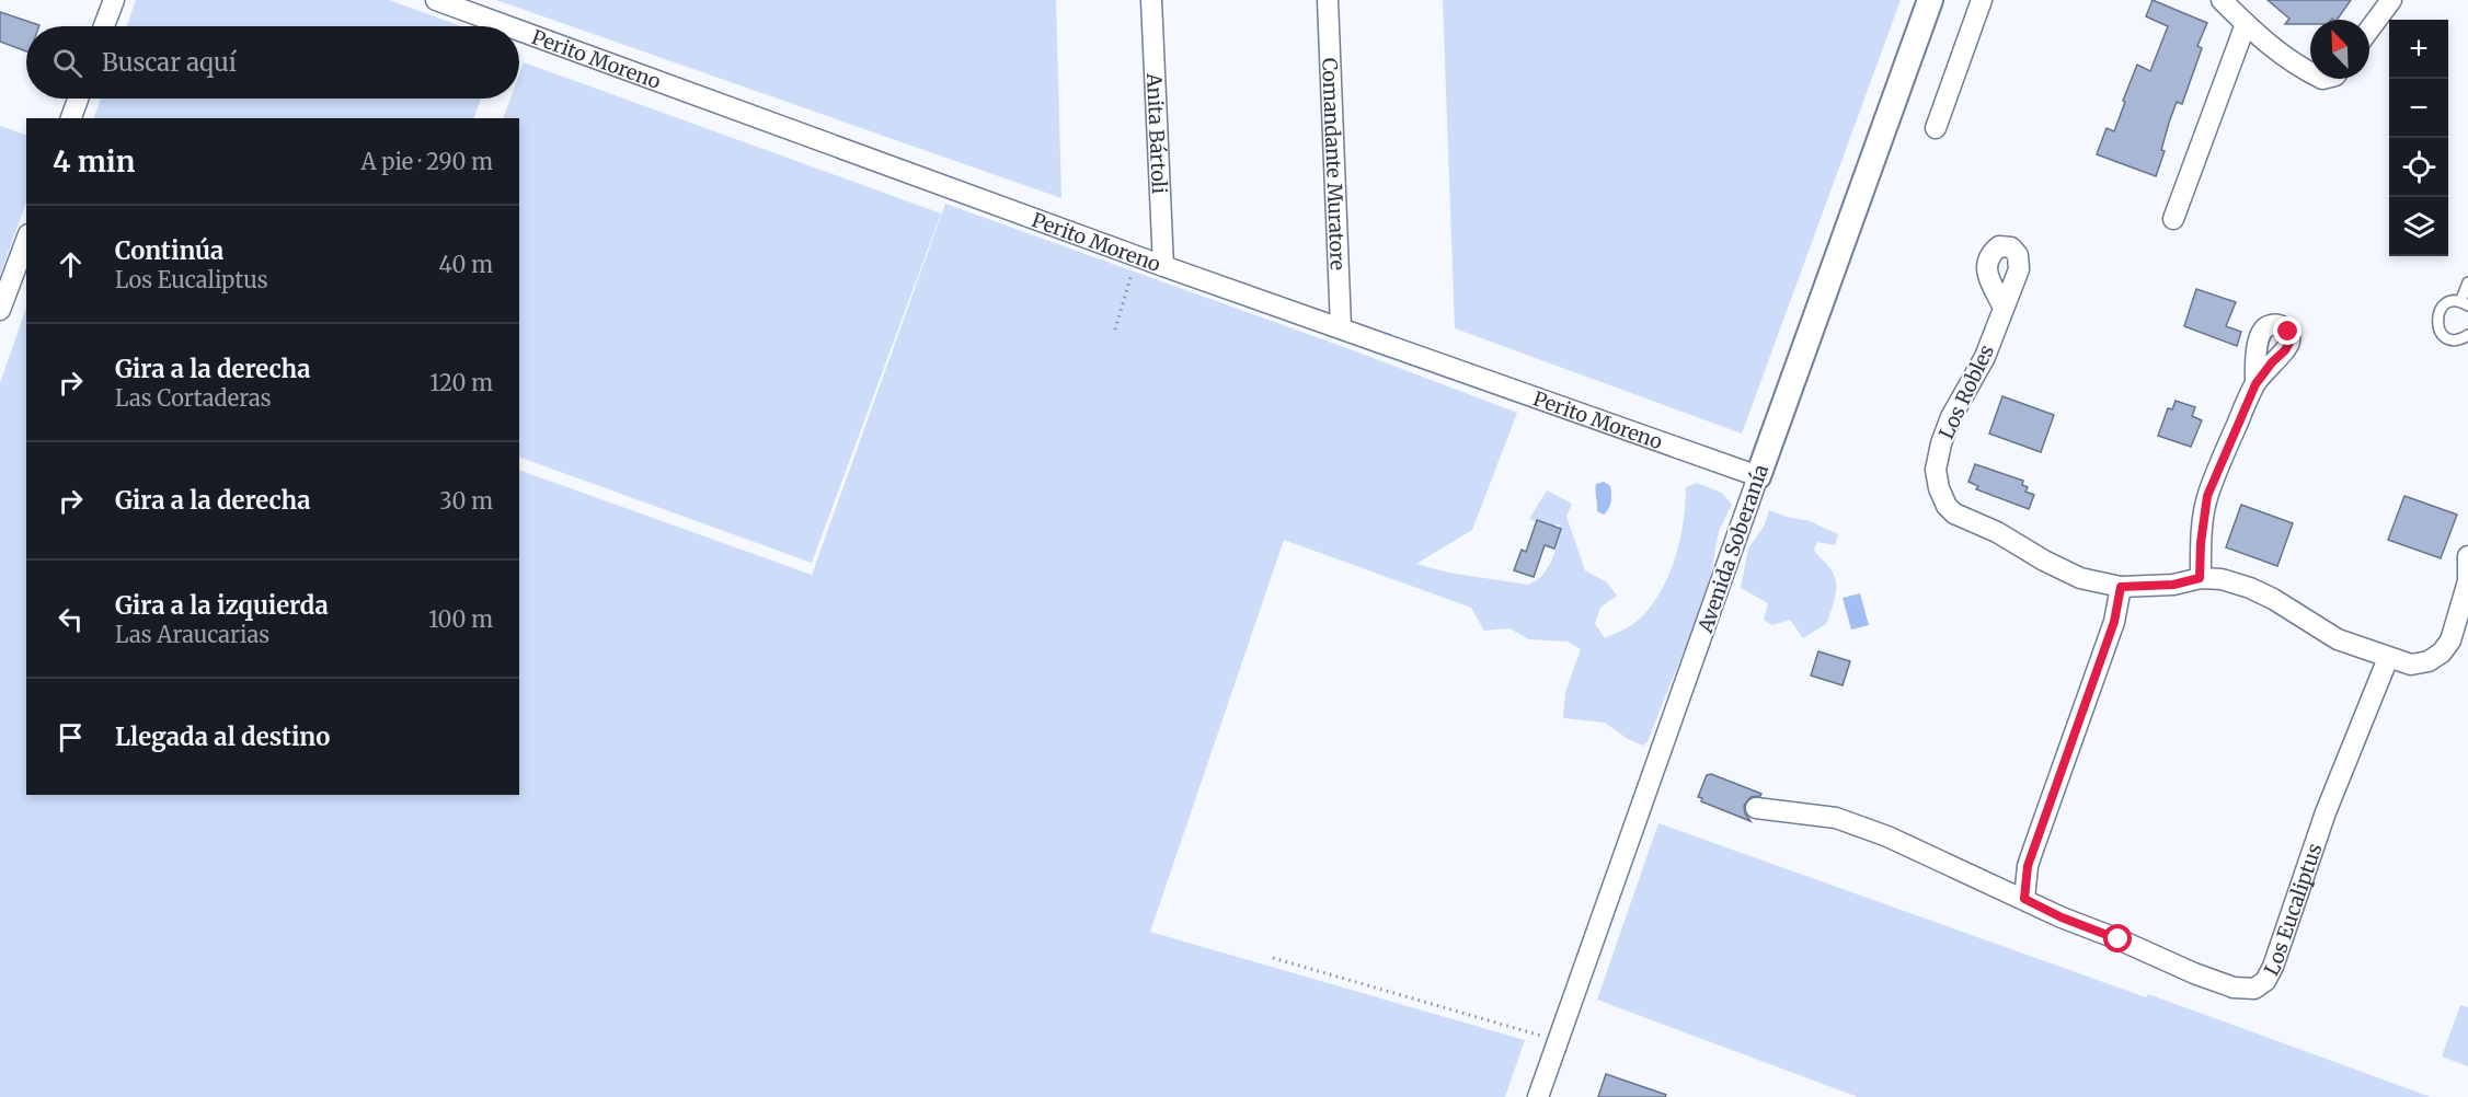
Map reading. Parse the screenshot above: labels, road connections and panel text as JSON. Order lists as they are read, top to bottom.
{
  "streets": {
    "street": [
      "Perito Moreno",
      "Anita Bártoli",
      "Comandante Muratore",
      "Los Robles",
      "Avenida Soberanía",
      "Los Eucaliptus"
    ]
  },
  "crossings": [
    ["Perito Moreno", "Anita Bártoli"],
    ["Perito Moreno", "Comandante Muratore"],
    ["Perito Moreno", "Avenida Soberanía"]
  ],
  "north": "top left",
  "page": {
    "map_buttons": ["+", "−"],
    "search": "Buscar aquí",
    "heading": ["4 min", "A pie · 290 m"],
    "list": [
      ["Continúa", "Los Eucaliptus", "40 m"],
      ["Gira a la derecha", "Las Cortaderas", "120 m"],
      ["Gira a la derecha", "30 m"],
      ["Gira a la izquierda", "Las Araucarias", "100 m"],
      "Llegada al destino"
    ]
  }
}
